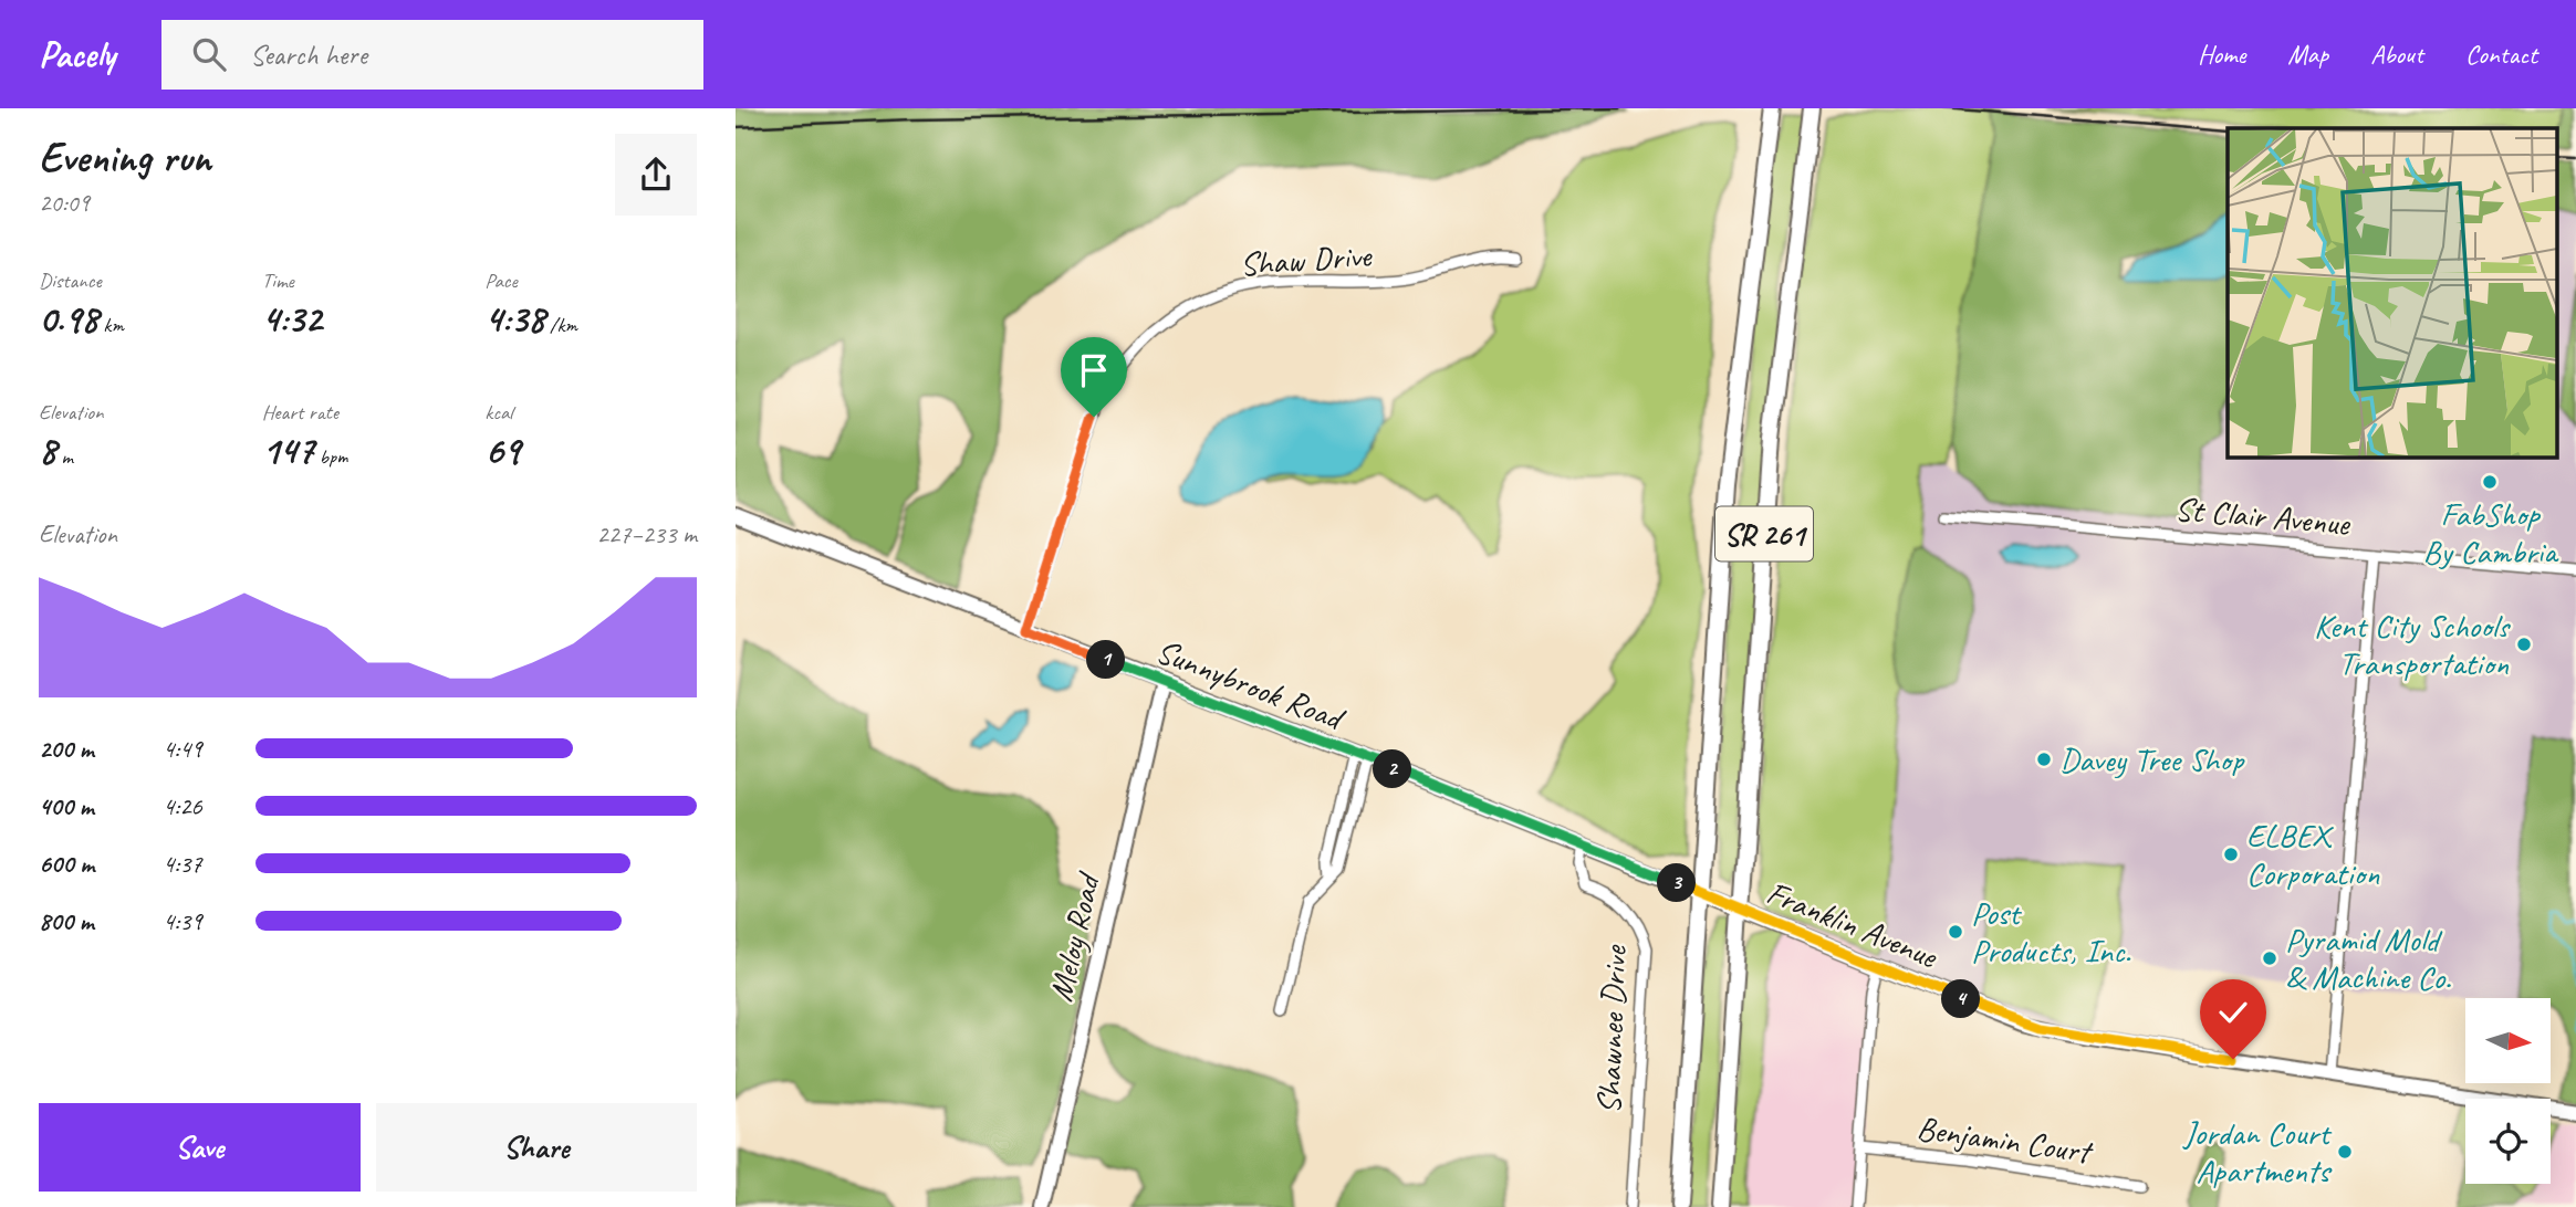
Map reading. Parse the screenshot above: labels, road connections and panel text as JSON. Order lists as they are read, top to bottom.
{
  "streets": {
    "main road": ["SR 261"],
    "street": [
      "Shaw Drive",
      "St Clair Avenue",
      "Sunnybrook Road",
      "Franklin Avenue",
      "Meloy Road",
      "Shawnee Drive",
      "Benjamin Court"
    ]
  },
  "crossings": [
    ["Shaw Drive", "Sunnybrook Road"],
    ["SR 261", "Sunnybrook Road"],
    ["SR 261", "Franklin Avenue"],
    ["Sunnybrook Road", "Franklin Avenue"],
    ["Sunnybrook Road", "Meloy Road"],
    ["Sunnybrook Road", "Shawnee Drive"]
  ],
  "places": [
    "FabShop By Cambria",
    "Kent City Schools Transportation",
    "Davey Tree Shop",
    "ELBEX Corporation",
    "Post Products, Inc.",
    "Pyramid Mold & Machine Co.",
    "Jordan Court Apartments"
  ],
  "north": "right",
  "page": {
    "header": "Pacely",
    "search": "Search here",
    "nav": [
      "Home",
      "Map",
      "About",
      "Contact"
    ],
    "heading": ["Evening run", "20:09"],
    "stats": [
      ["Distance", "0.98 km"],
      ["Time", "4:32"],
      ["Pace", "4:38 /km"],
      ["Elevation", "8 m"],
      ["Heart rate", "147 bpm"],
      ["kcal", "69"]
    ],
    "chart": ["Elevation", "227–233 m"],
    "pins": [
      "1",
      "2",
      "3",
      "4"
    ],
    "list": [
      {
        "name": "200 m",
        "note": "4:49"
      },
      {
        "name": "400 m",
        "note": "4:26"
      },
      {
        "name": "600 m",
        "note": "4:37"
      },
      {
        "name": "800 m",
        "note": "4:39"
      }
    ],
    "buttons": ["Save", "Share"]
  }
}
